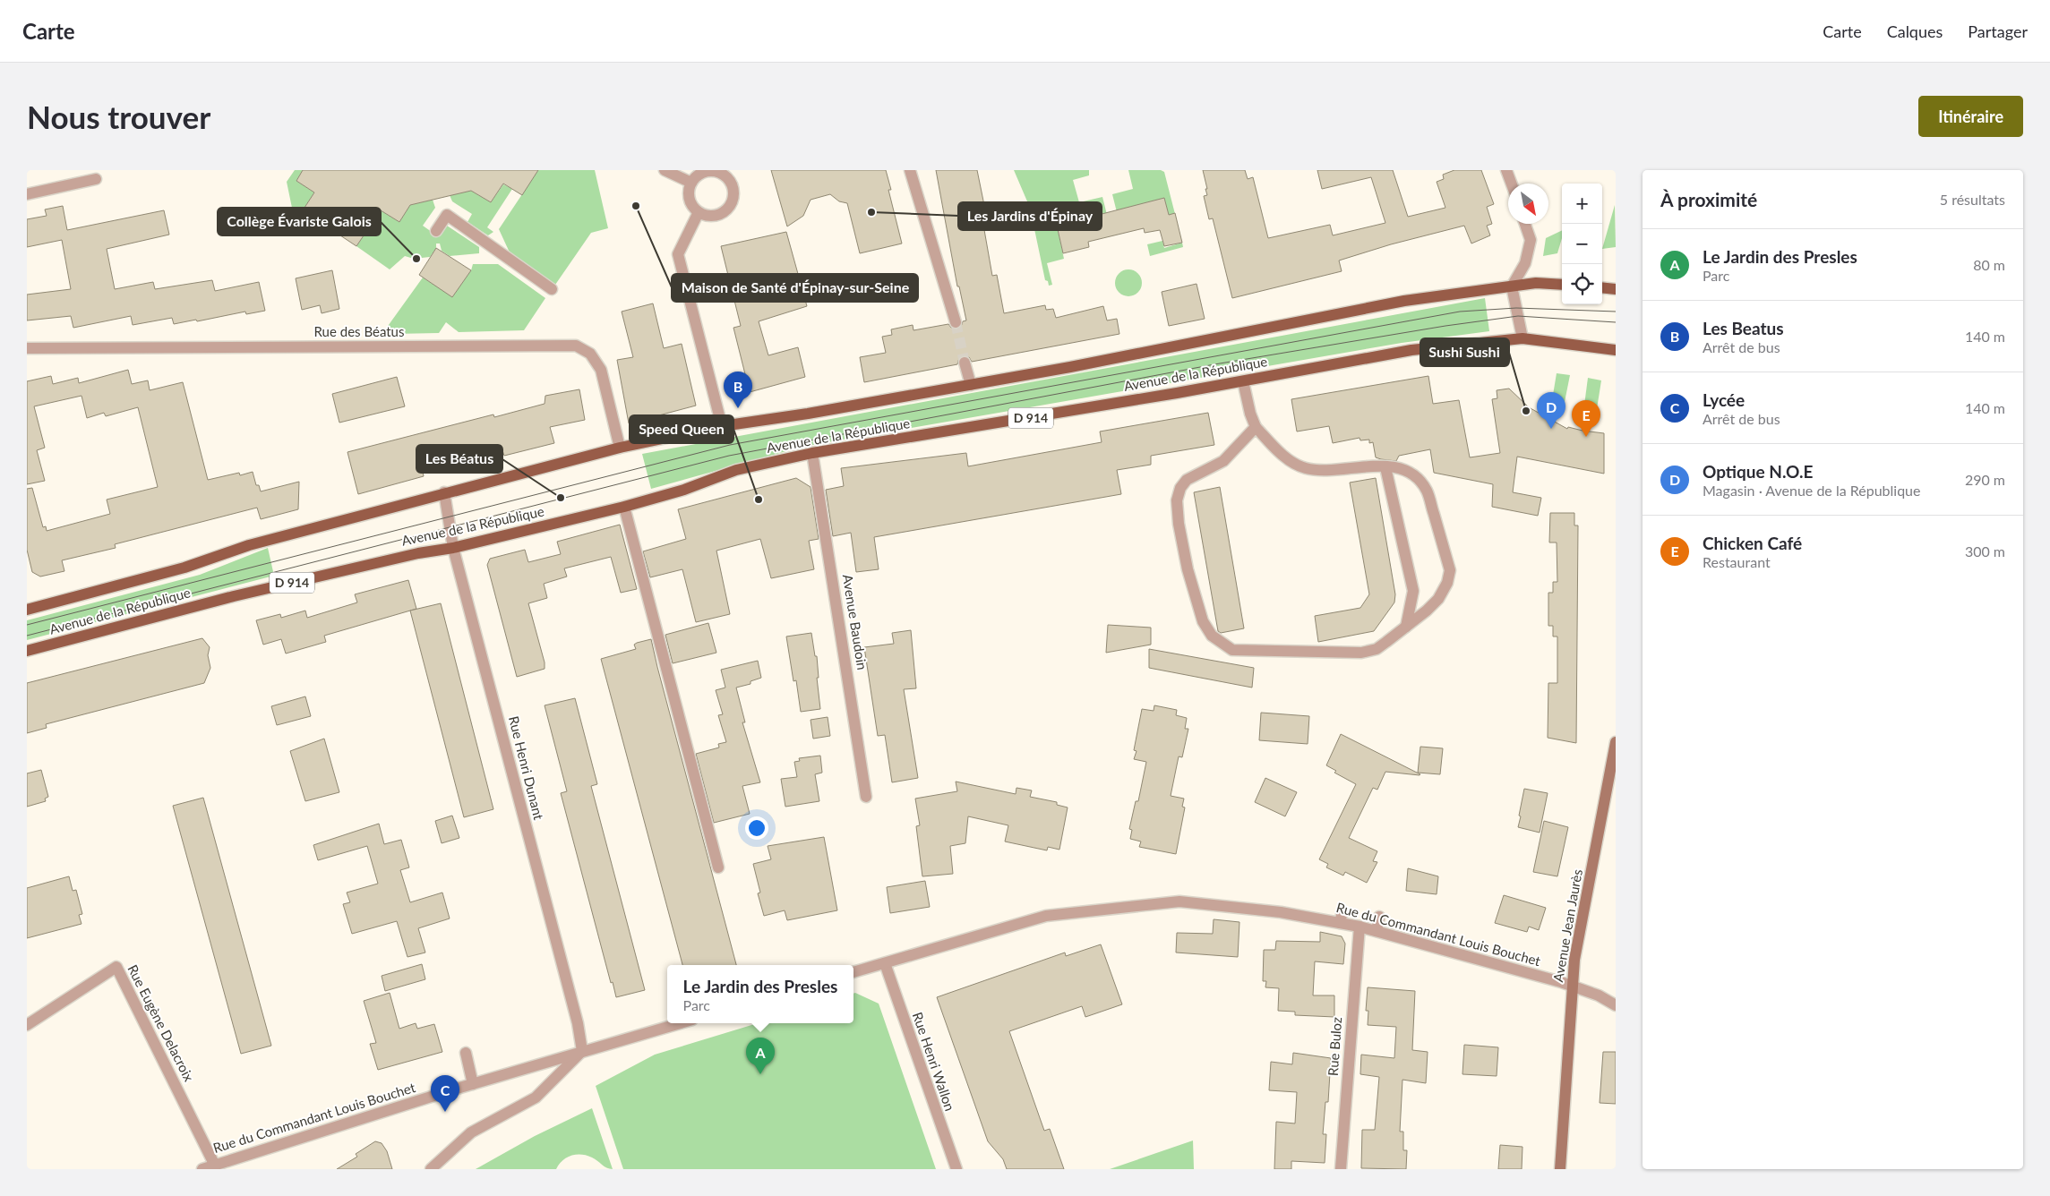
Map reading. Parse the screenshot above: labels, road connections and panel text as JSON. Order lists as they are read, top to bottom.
{
  "streets": {
    "main road": ["Avenue de la République", "D 914"],
    "street": [
      "Rue des Béatus",
      "Avenue Baudoin",
      "Rue Henri Dunant",
      "Avenue Jean Jaurès",
      "Rue du Commandant Louis Bouchet",
      "Rue Eugène Delacroix",
      "Rue Buloz",
      "Rue Henri Wallon"
    ]
  },
  "crossings": [
    ["Rue des Béatus", "Avenue de la République"],
    ["Avenue de la République", "Avenue Baudoin"],
    ["Avenue de la République", "Rue Henri Dunant"],
    ["Rue Henri Dunant", "Rue du Commandant Louis Bouchet"],
    ["Avenue Jean Jaurès", "Rue du Commandant Louis Bouchet"],
    ["Rue du Commandant Louis Bouchet", "Rue Eugène Delacroix"],
    ["Rue du Commandant Louis Bouchet", "Rue Buloz"],
    ["Rue du Commandant Louis Bouchet", "Rue Henri Wallon"]
  ],
  "places": [
    "Maison de Santé d'Épinay-sur-Seine",
    "Les Jardins d'Épinay",
    "Collège Évariste Galois",
    "Sushi Sushi",
    "Les Béatus",
    "Speed Queen"
  ],
  "north": "bottom right",
  "page": {
    "header": "Carte",
    "nav": ["Carte", "Calques", "Partager"],
    "buttons": "Itinéraire",
    "title": "Nous trouver",
    "heading": ["À proximité", "5 résultats"],
    "map_buttons": ["+", "−"],
    "list": [
      {
        "mark": "A",
        "name": "Le Jardin des Presles",
        "note": "Parc",
        "value": "80 m"
      },
      {
        "mark": "B",
        "name": "Les Beatus",
        "note": "Arrêt de bus",
        "value": "140 m"
      },
      {
        "mark": "C",
        "name": "Lycée",
        "note": "Arrêt de bus",
        "value": "140 m"
      },
      {
        "mark": "D",
        "name": "Optique N.O.E",
        "note": "Magasin · Avenue de la République",
        "value": "290 m"
      },
      {
        "mark": "E",
        "name": "Chicken Café",
        "note": "Restaurant",
        "value": "300 m"
      }
    ],
    "pins": [
      "B",
      "D",
      "E",
      "A",
      "C"
    ],
    "popup": ["Le Jardin des Presles", "Parc"]
  }
}
